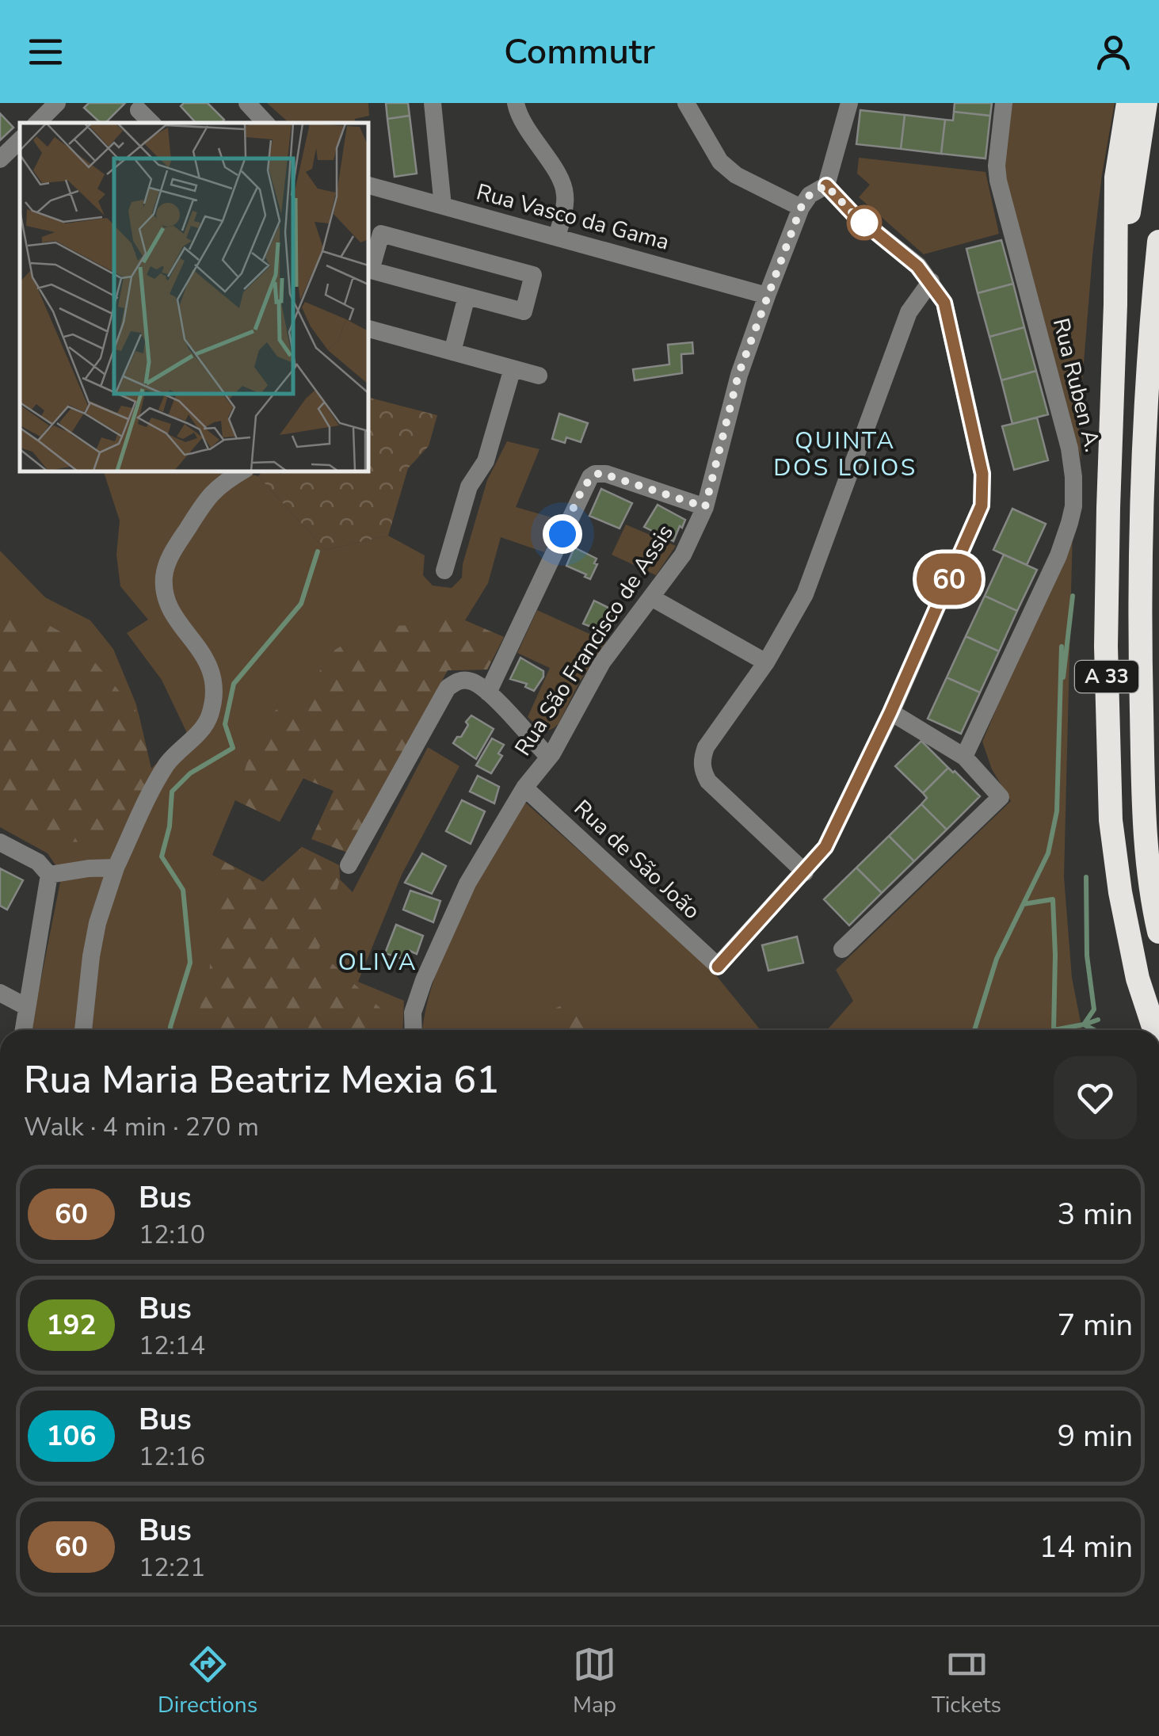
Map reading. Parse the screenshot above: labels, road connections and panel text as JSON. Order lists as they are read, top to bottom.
{
  "streets": {
    "highway": ["A 33"],
    "street": [
      "Rua Vasco da Gama",
      "Rua Ruben A.",
      "Rua São Francisco de Assis",
      "Rua de São João"
    ]
  },
  "crossings": [
    ["Rua Vasco da Gama", "Rua São Francisco de Assis"],
    ["Rua São Francisco de Assis", "Rua de São João"]
  ],
  "districts": ["QUINTA DOS LOIOS", "OLIVA"],
  "lines": ["bus line 60"],
  "page": {
    "header": "Commutr",
    "on_map": "60",
    "heading": ["Rua Maria Beatriz Mexia 61", "Walk · 4 min · 270 m"],
    "list": [
      {
        "mark": "60",
        "name": "Bus",
        "note": "12:10",
        "value": "3 min"
      },
      {
        "mark": "192",
        "name": "Bus",
        "note": "12:14",
        "value": "7 min"
      },
      {
        "mark": "106",
        "name": "Bus",
        "note": "12:16",
        "value": "9 min"
      },
      {
        "mark": "60",
        "name": "Bus",
        "note": "12:21",
        "value": "14 min"
      }
    ],
    "tabs": ["Directions", "Map", "Tickets"]
  }
}
